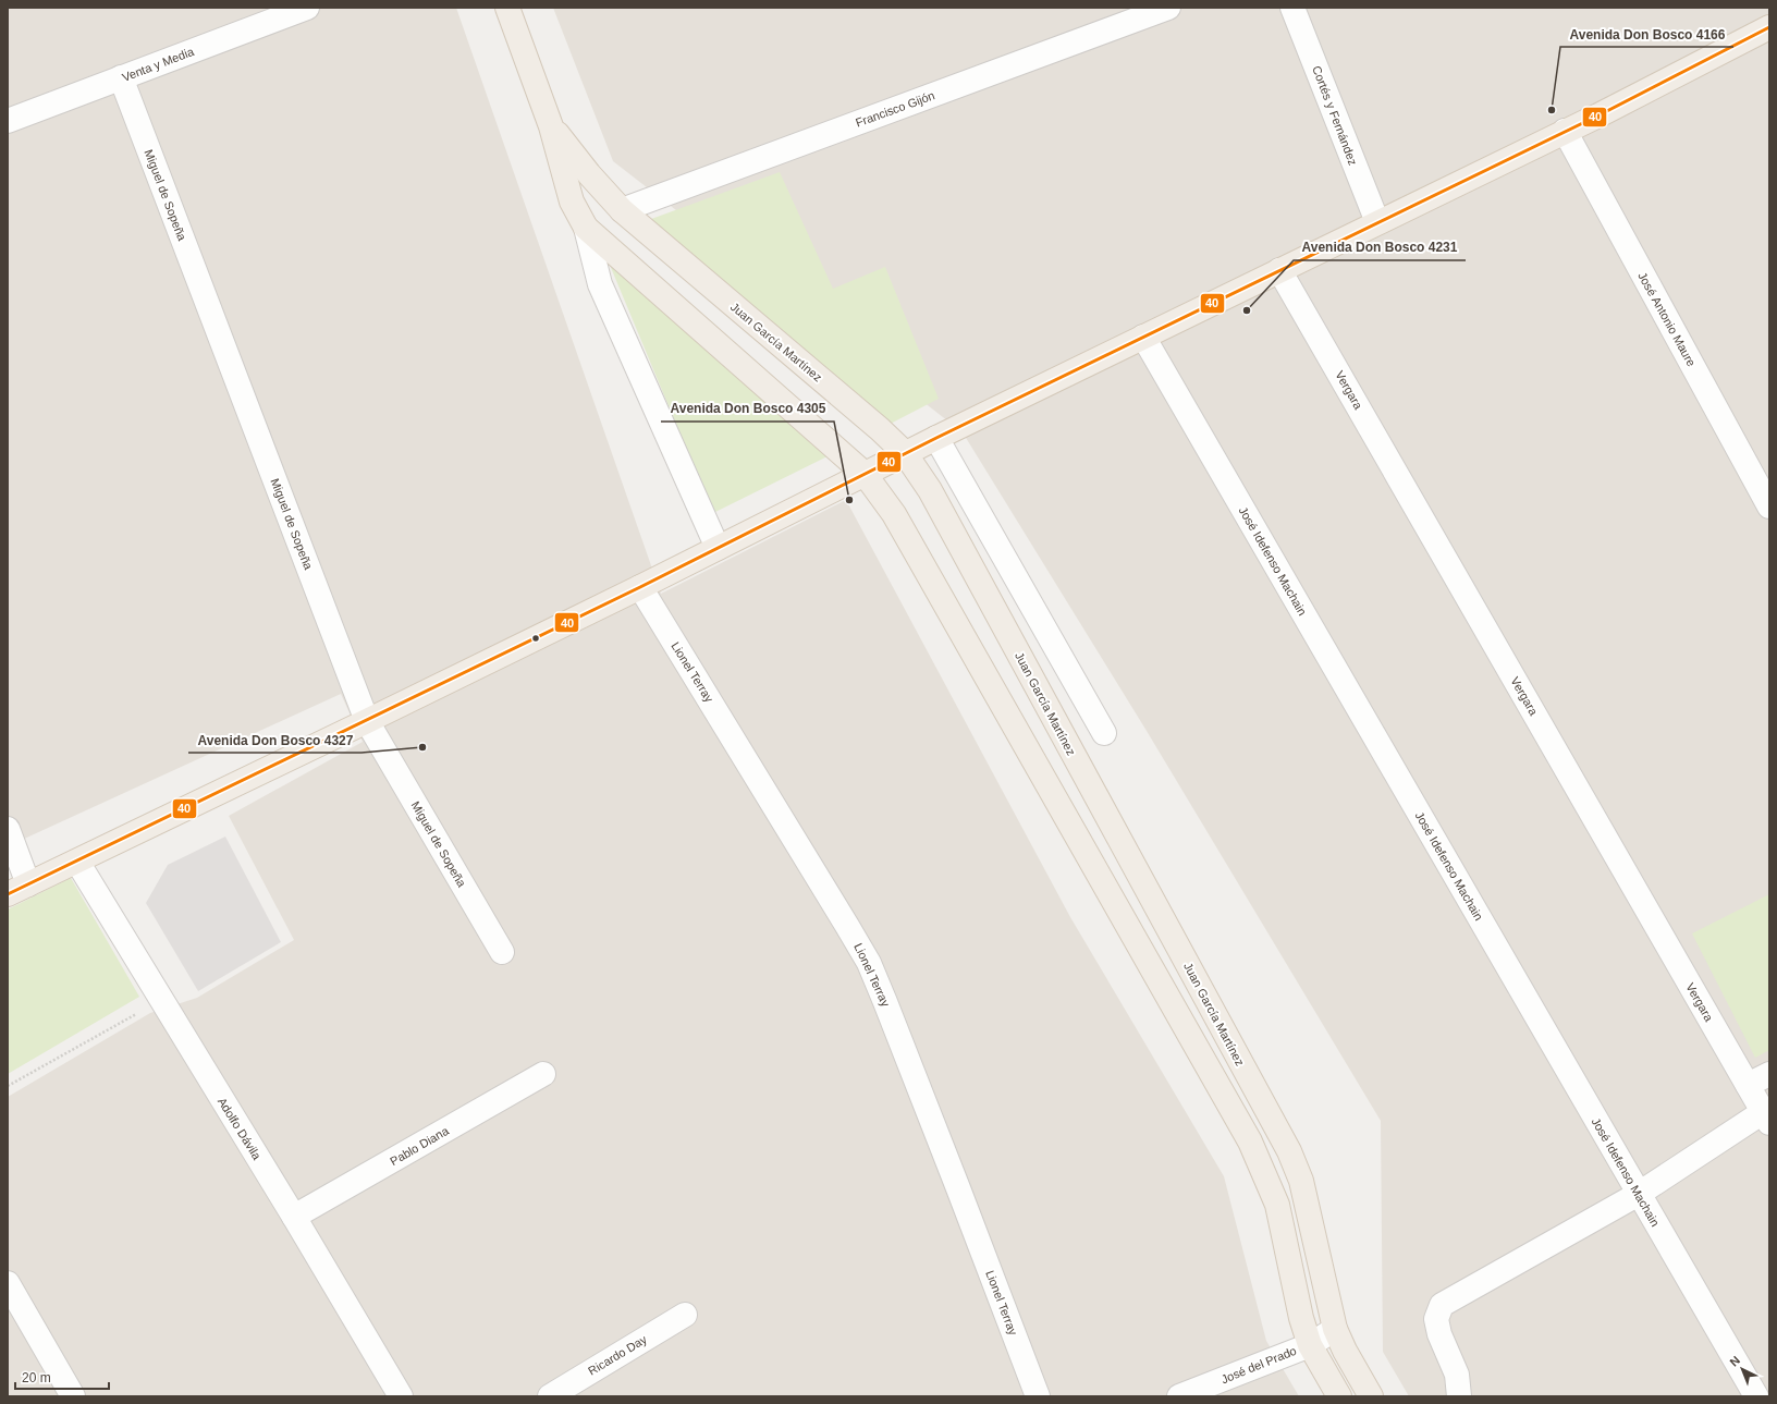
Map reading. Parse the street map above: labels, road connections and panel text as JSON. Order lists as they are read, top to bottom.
{
  "streets": {
    "main road": ["Juan García Martínez"],
    "street": [
      "Venta y Media",
      "Francisco Gijón",
      "Cortés y Fernández",
      "Miguel de Sopeña",
      "José Antonio Maure",
      "Vergara",
      "José Idefenso Machain",
      "Lionel Terray",
      "Adolfo Dávila",
      "Pablo Diana",
      "Ricardo Day",
      "José del Prado"
    ]
  },
  "crossings": [
    ["Venta y Media", "Miguel de Sopeña"],
    ["Francisco Gijón", "Juan García Martínez"],
    ["Juan García Martínez", "José del Prado"],
    ["Adolfo Dávila", "Pablo Diana"]
  ],
  "places": [
    "Avenida Don Bosco 4166",
    "Avenida Don Bosco 4231",
    "Avenida Don Bosco 4305",
    "Avenida Don Bosco 4327"
  ],
  "lines": ["transit line 40"],
  "scale_bar": "20 m",
  "north": "top left"
}
